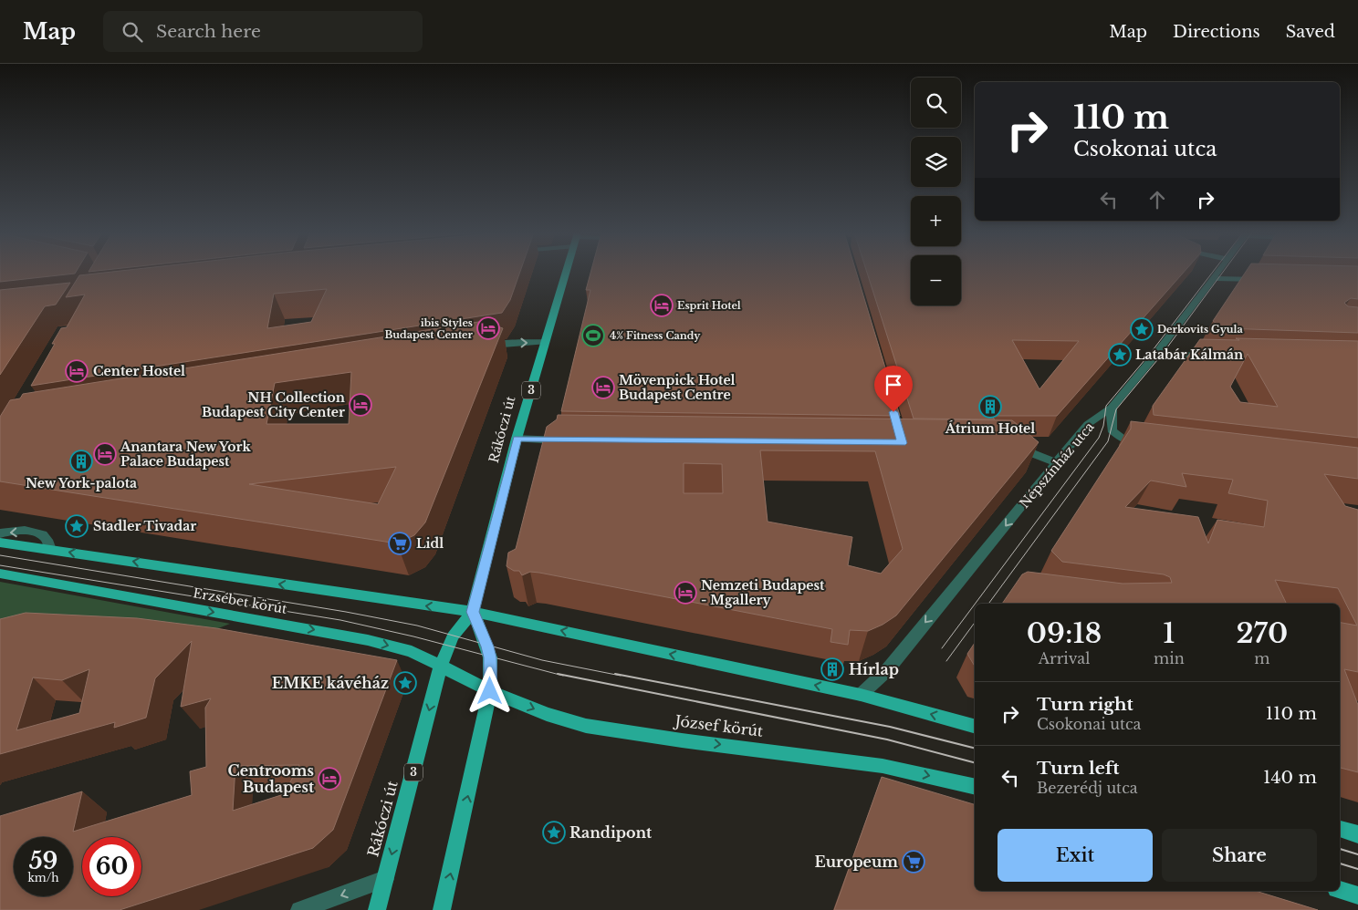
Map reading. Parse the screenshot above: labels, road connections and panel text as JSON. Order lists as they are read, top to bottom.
{
  "streets": {
    "main road": [
      "3",
      "Rákóczi út",
      "Erzsébet körút",
      "József körút"
    ],
    "street": ["Népszínház utca"]
  },
  "crossings": [
    ["Rákóczi út", "Erzsébet körút"],
    ["Erzsébet körút", "József körút"]
  ],
  "one_way": ["Népszínház utca"],
  "places": {
    "hotel": [
      "Esprit Hotel",
      "ibis Styles Budapest Center",
      "Center Hostel",
      "Mövenpick Hotel Budapest Centre",
      "NH Collection Budapest City Center",
      "Anantara New York Palace Budapest",
      "Nemzeti Budapest - Mgallery",
      "Centrooms Budapest"
    ],
    "place": [
      "Derkovits Gyula",
      "Latabár Kálmán",
      "Stadler Tivadar",
      "EMKE kávéház",
      "Randipont"
    ],
    "sports": ["4% Fitness Candy"],
    "building": ["Átrium Hotel", "New York-palota", "Hírlap"],
    "supermarket": ["Lidl", "Europeum"]
  },
  "page": {
    "header": "Map",
    "search": "Search here",
    "nav": ["Map", "Directions", "Saved"],
    "map_buttons": ["+", "−"],
    "turn": ["110 m", "Csokonai utca"],
    "eta": [
      "09:18",
      "Arrival",
      "1",
      "min",
      "270",
      "m"
    ],
    "list": [
      {
        "name": "Turn right",
        "note": "Csokonai utca",
        "value": "110 m"
      },
      {
        "name": "Turn left",
        "note": "Bezerédj utca",
        "value": "140 m"
      }
    ],
    "buttons": ["Exit", "Share"],
    "speed": "59 km/h",
    "limit": "60"
  }
}
